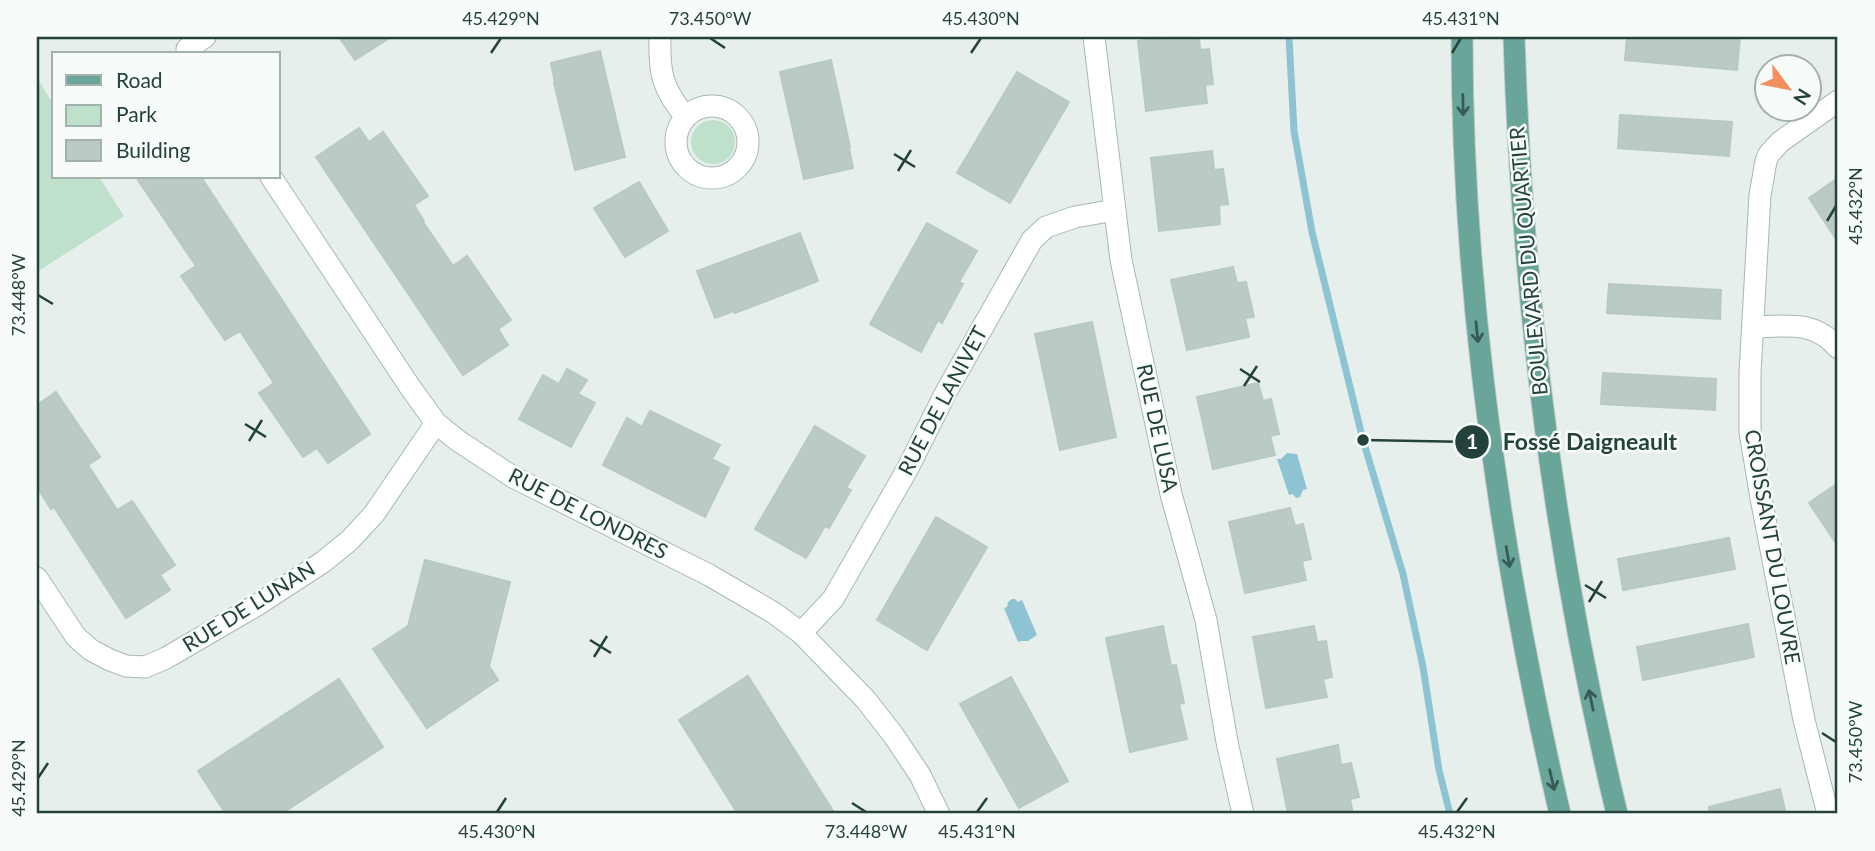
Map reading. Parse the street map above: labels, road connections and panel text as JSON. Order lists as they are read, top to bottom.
{
  "streets": {
    "main road": ["BOULEVARD DU QUARTIER"],
    "street": [
      "RUE DE LANIVET",
      "RUE DE LUSA",
      "RUE DE LONDRES",
      "CROISSANT DU LOUVRE",
      "RUE DE LUNAN"
    ]
  },
  "crossings": [
    ["RUE DE LANIVET", "RUE DE LUSA"],
    ["RUE DE LANIVET", "RUE DE LONDRES"],
    ["RUE DE LONDRES", "RUE DE LUNAN"]
  ],
  "places": ["Fossé Daigneault"],
  "legend": ["Road", "Park", "Building"],
  "north": "bottom right",
  "coordinates": [
    "45.429°N",
    "73.450°W",
    "45.430°N",
    "45.431°N",
    "45.432°N",
    "73.448°W"
  ]
}
